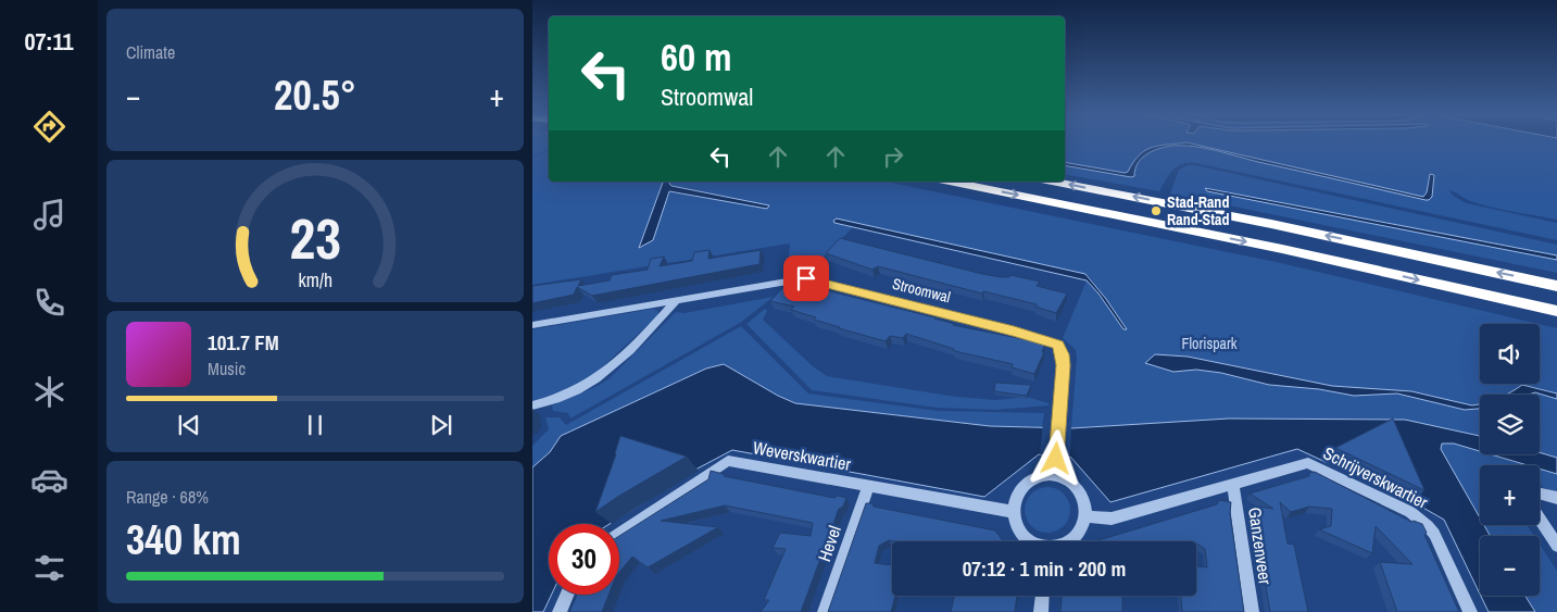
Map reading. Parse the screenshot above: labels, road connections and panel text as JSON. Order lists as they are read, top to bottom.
{
  "streets": {
    "street": [
      "Stroomwal",
      "Weverskwartier",
      "Schrijverskwartier",
      "Hevel",
      "Ganzenveer"
    ]
  },
  "crossings": [
    ["Weverskwartier", "Hevel"],
    ["Schrijverskwartier", "Ganzenveer"]
  ],
  "parks": ["Florispark"],
  "places": ["Stad-Rand Rand-Stad"],
  "page": {
    "tabs": "07:11",
    "tile": [
      "Climate",
      ["Range · 68%", "340 km"]
    ],
    "turn": ["60 m", "Stroomwal"],
    "heat": ["−", "20.5°", "+"],
    "song": ["101.7 FM", "Music"],
    "map_buttons": ["+", "−"],
    "limit": "30",
    "trip": "07:12 · 1 min · 200 m",
    "gauge": ["23", "km/h"]
  }
}
